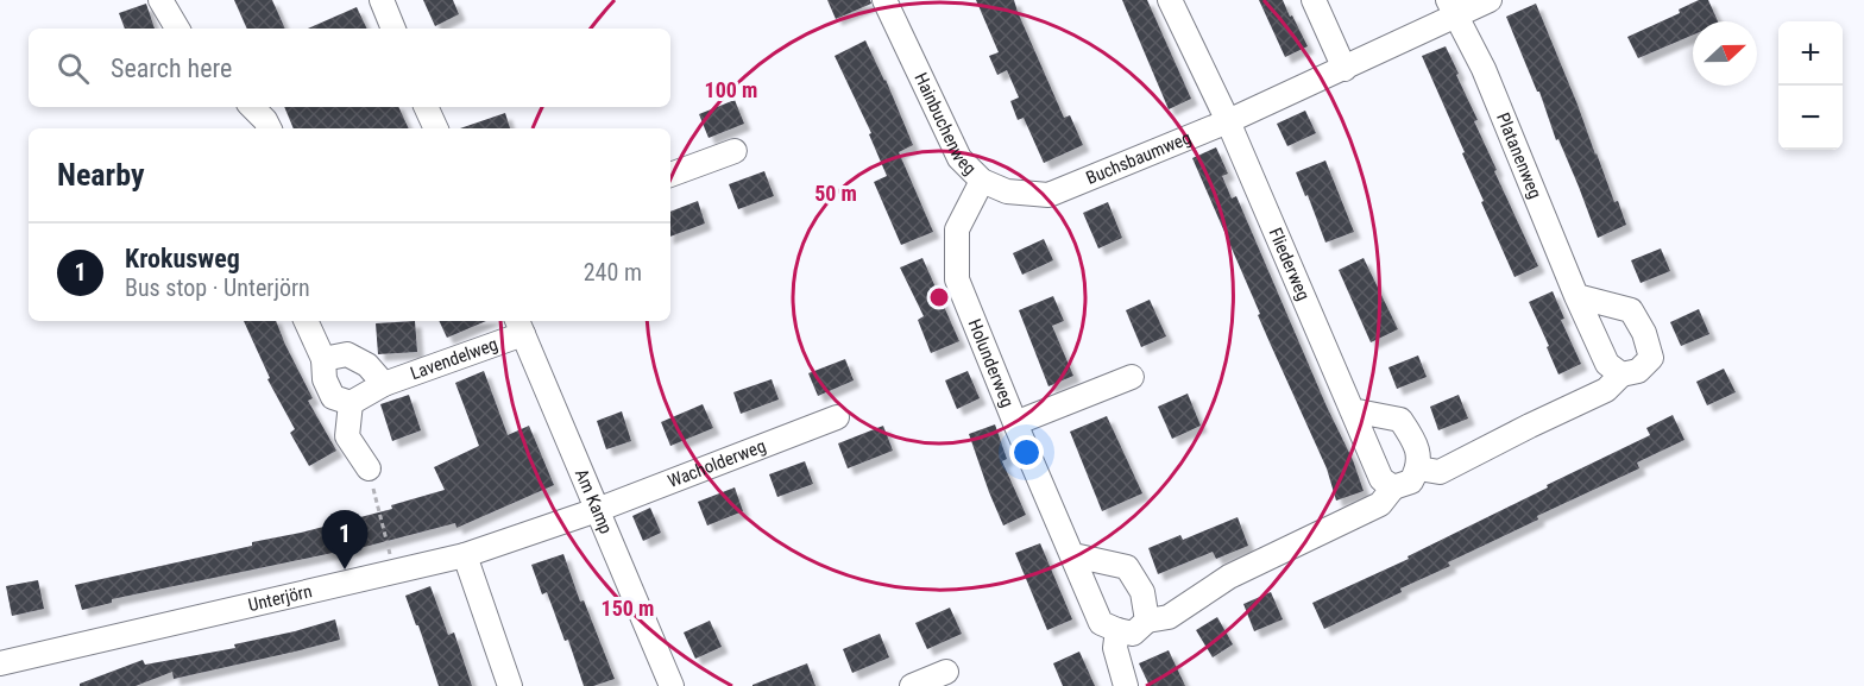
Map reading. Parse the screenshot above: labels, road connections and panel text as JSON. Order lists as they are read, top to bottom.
{
  "streets": {
    "street": [
      "Hainbuchenweg",
      "Platanenweg",
      "Buchsbaumweg",
      "Fliederweg",
      "Lavendelweg",
      "Holunderweg",
      "Wacholderweg",
      "Am Kamp",
      "Unterjörn"
    ]
  },
  "crossings": [
    ["Hainbuchenweg", "Buchsbaumweg"],
    ["Hainbuchenweg", "Holunderweg"],
    ["Platanenweg", "Buchsbaumweg"],
    ["Buchsbaumweg", "Fliederweg"],
    ["Lavendelweg", "Am Kamp"],
    ["Wacholderweg", "Am Kamp"],
    ["Wacholderweg", "Unterjörn"],
    ["Am Kamp", "Unterjörn"]
  ],
  "north": "right",
  "page": {
    "map_buttons": ["+", "−"],
    "search": "Search here",
    "heading": "Nearby",
    "list": [
      {
        "mark": "1",
        "name": "Krokusweg",
        "note": "Bus stop · Unterjörn",
        "value": "240 m"
      }
    ],
    "pins": "1"
  },
  "rings": ["100 m", "50 m", "150 m"]
}
